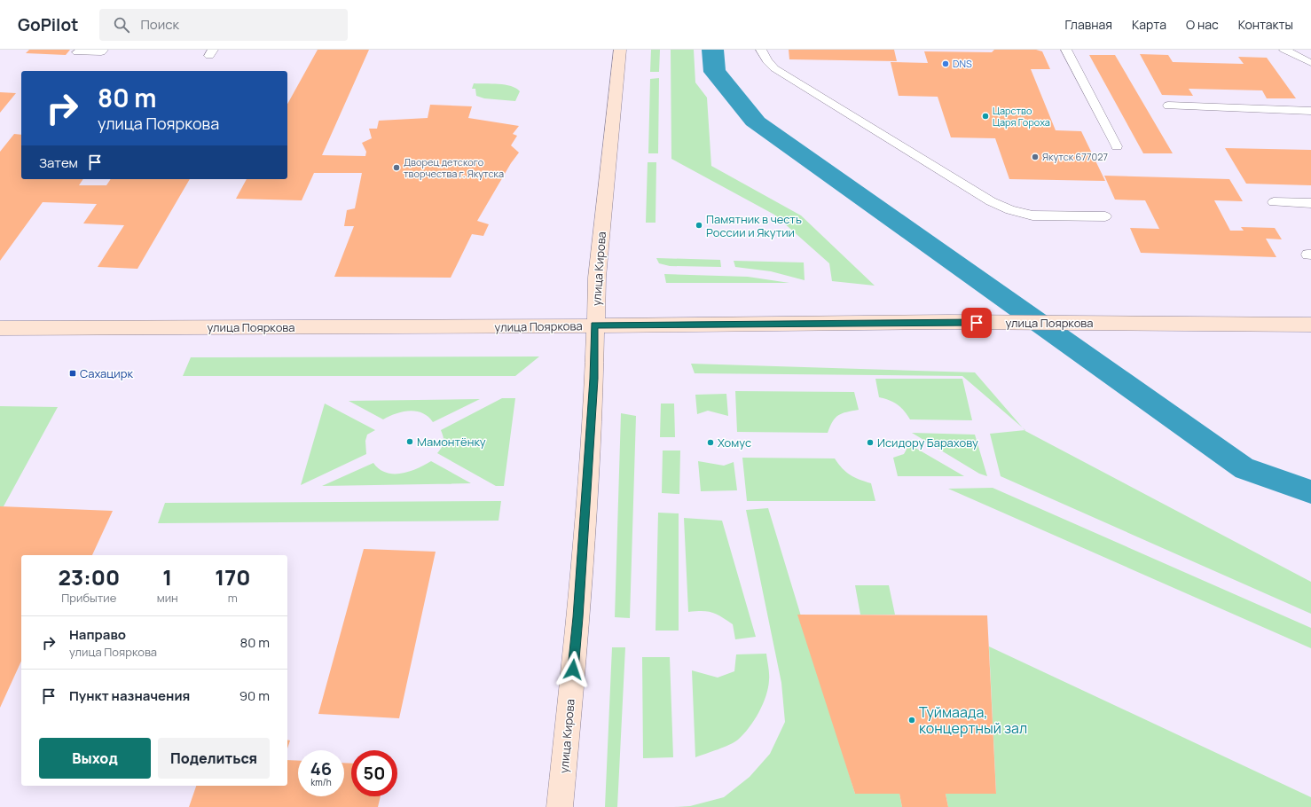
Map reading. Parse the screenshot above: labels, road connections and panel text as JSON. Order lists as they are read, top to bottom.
{
  "streets": {
    "main road": ["улица Кирова", "улица Пояркова"]
  },
  "crossings": [
    ["улица Кирова", "улица Пояркова"]
  ],
  "places": {
    "other": [
      "DNS",
      "Царство Царя Гороха",
      "Якутск 677027",
      "Дворец детского творчества г. Якутска",
      "Памятник в честь России и Якутии",
      "Мамонтёнку",
      "Хомус",
      "Исидору Барахову",
      "Туймаада, концертный зал"
    ],
    "transit": ["Сахацирк"]
  },
  "page": {
    "header": "GoPilot",
    "search": "Поиск",
    "nav": [
      "Главная",
      "Карта",
      "О нас",
      "Контакты"
    ],
    "turn": ["80 m", "улица Пояркова"],
    "then": "Затем",
    "eta": [
      "23:00",
      "Прибытие",
      "1",
      "мин",
      "170",
      "m"
    ],
    "list": [
      {
        "name": "Направо",
        "note": "улица Пояркова",
        "value": "80 m"
      },
      {
        "name": "Пункт назначения",
        "value": "90 m"
      }
    ],
    "buttons": ["Выход", "Поделиться"],
    "speed": "46 km/h",
    "limit": "50"
  }
}
